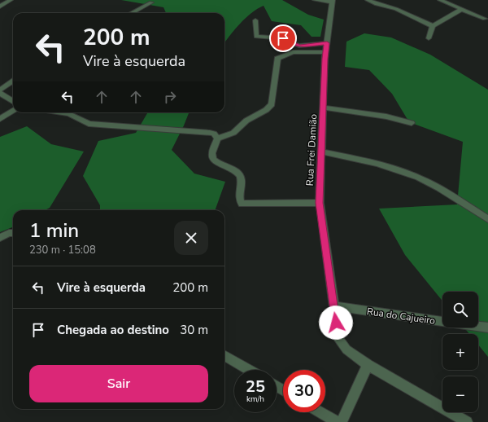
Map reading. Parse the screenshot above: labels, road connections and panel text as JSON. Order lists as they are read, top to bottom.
{
  "streets": {
    "street": ["Rua Frei Damião", "Rua do Cajueiro"]
  },
  "crossings": [
    ["Rua Frei Damião", "Rua do Cajueiro"]
  ],
  "page": {
    "turn": ["200 m", "Vire à esquerda"],
    "heading": ["1 min", "230 m · 15:08"],
    "list": [
      {
        "name": "Vire à esquerda",
        "value": "200 m"
      },
      {
        "name": "Chegada ao destino",
        "value": "30 m"
      }
    ],
    "map_buttons": ["+", "−"],
    "buttons": "Sair",
    "speed": "25 km/h",
    "limit": "30"
  }
}
